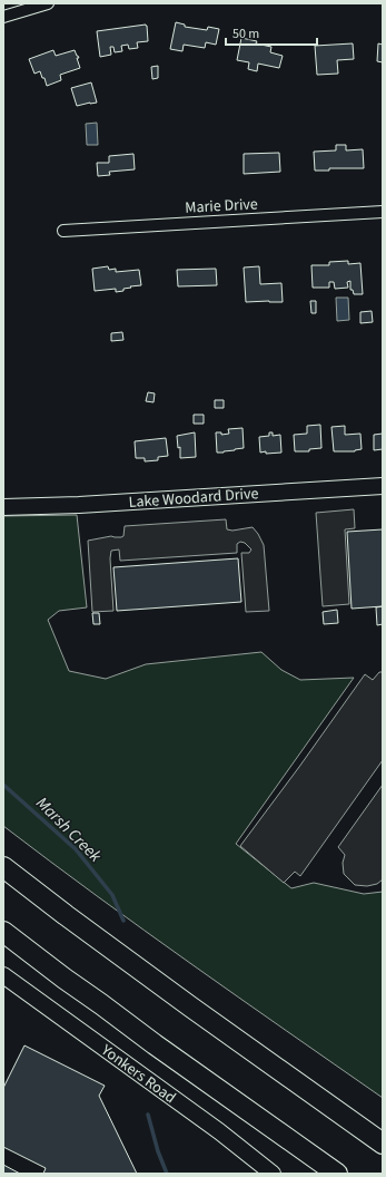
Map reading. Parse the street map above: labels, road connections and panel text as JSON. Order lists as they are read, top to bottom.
{
  "streets": {
    "street": ["Marie Drive", "Lake Woodard Drive", "Yonkers Road"]
  },
  "water": ["Marsh Creek"],
  "scale_bar": "50 m"
}
